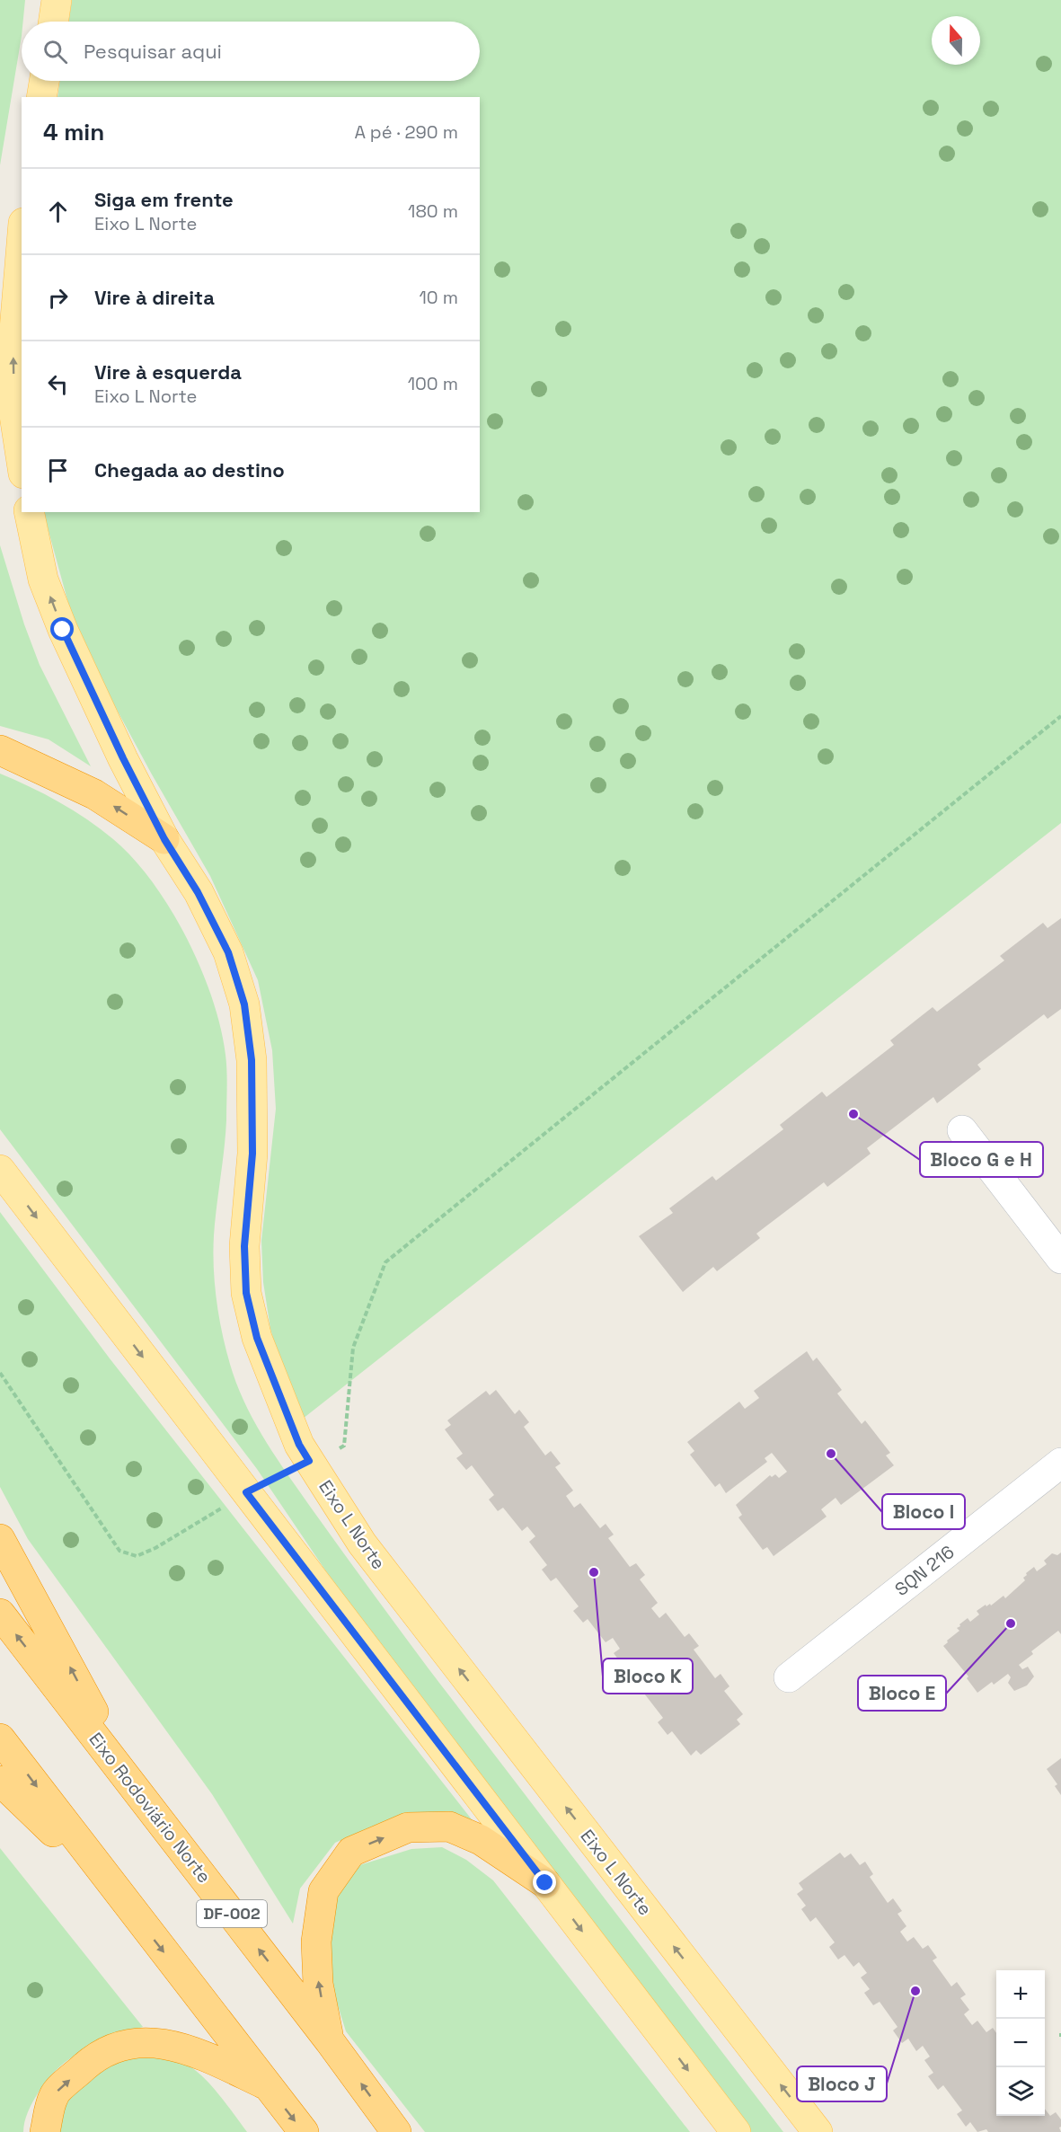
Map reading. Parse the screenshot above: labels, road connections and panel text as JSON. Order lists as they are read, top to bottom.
{
  "streets": {
    "highway": ["Eixo Rodoviário Norte", "DF-002"],
    "main road": ["Eixo L Norte"],
    "street": ["SQN 216"]
  },
  "places": [
    "Bloco G e H",
    "Bloco I",
    "Bloco K",
    "Bloco E",
    "Bloco J"
  ],
  "north": "top",
  "page": {
    "search": "Pesquisar aqui",
    "heading": ["4 min", "A pé · 290 m"],
    "list": [
      ["Siga em frente", "Eixo L Norte", "180 m"],
      ["Vire à direita", "10 m"],
      ["Vire à esquerda", "Eixo L Norte", "100 m"],
      "Chegada ao destino"
    ],
    "map_buttons": ["+", "−"]
  }
}
